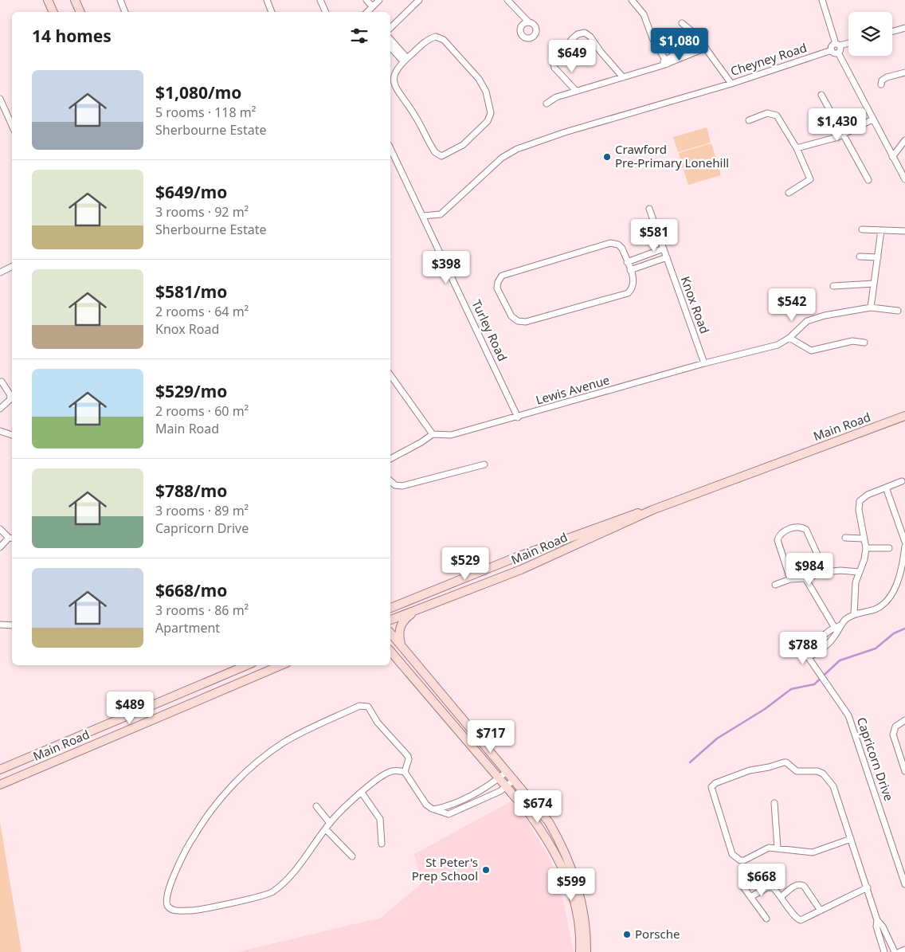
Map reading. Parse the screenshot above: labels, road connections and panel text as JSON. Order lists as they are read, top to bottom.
{
  "streets": {
    "main road": ["Main Road"],
    "street": [
      "Cheyney Road",
      "Knox Road",
      "Turley Road",
      "Lewis Avenue",
      "Capricorn Drive"
    ]
  },
  "crossings": [
    ["Cheyney Road", "Turley Road"],
    ["Knox Road", "Lewis Avenue"],
    ["Turley Road", "Lewis Avenue"]
  ],
  "places": ["Crawford Pre-Primary Lonehill", "St Peter's Prep School", "Porsche"],
  "page": {
    "heading": "14 homes",
    "price": [
      "$1,080",
      "$649",
      "$1,430",
      "$581",
      "$398",
      "$542",
      "$529",
      "$984",
      "$788",
      "$489",
      "$717",
      "$674",
      "$668",
      "$599"
    ],
    "list": [
      {
        "name": "$1,080/mo",
        "note": "5 rooms · 118 m² · Sherbourne Estate"
      },
      {
        "name": "$649/mo",
        "note": "3 rooms · 92 m² · Sherbourne Estate"
      },
      {
        "name": "$581/mo",
        "note": "2 rooms · 64 m² · Knox Road"
      },
      {
        "name": "$529/mo",
        "note": "2 rooms · 60 m² · Main Road"
      },
      {
        "name": "$788/mo",
        "note": "3 rooms · 89 m² · Capricorn Drive"
      },
      {
        "name": "$668/mo",
        "note": "3 rooms · 86 m² · Apartment"
      }
    ]
  }
}
